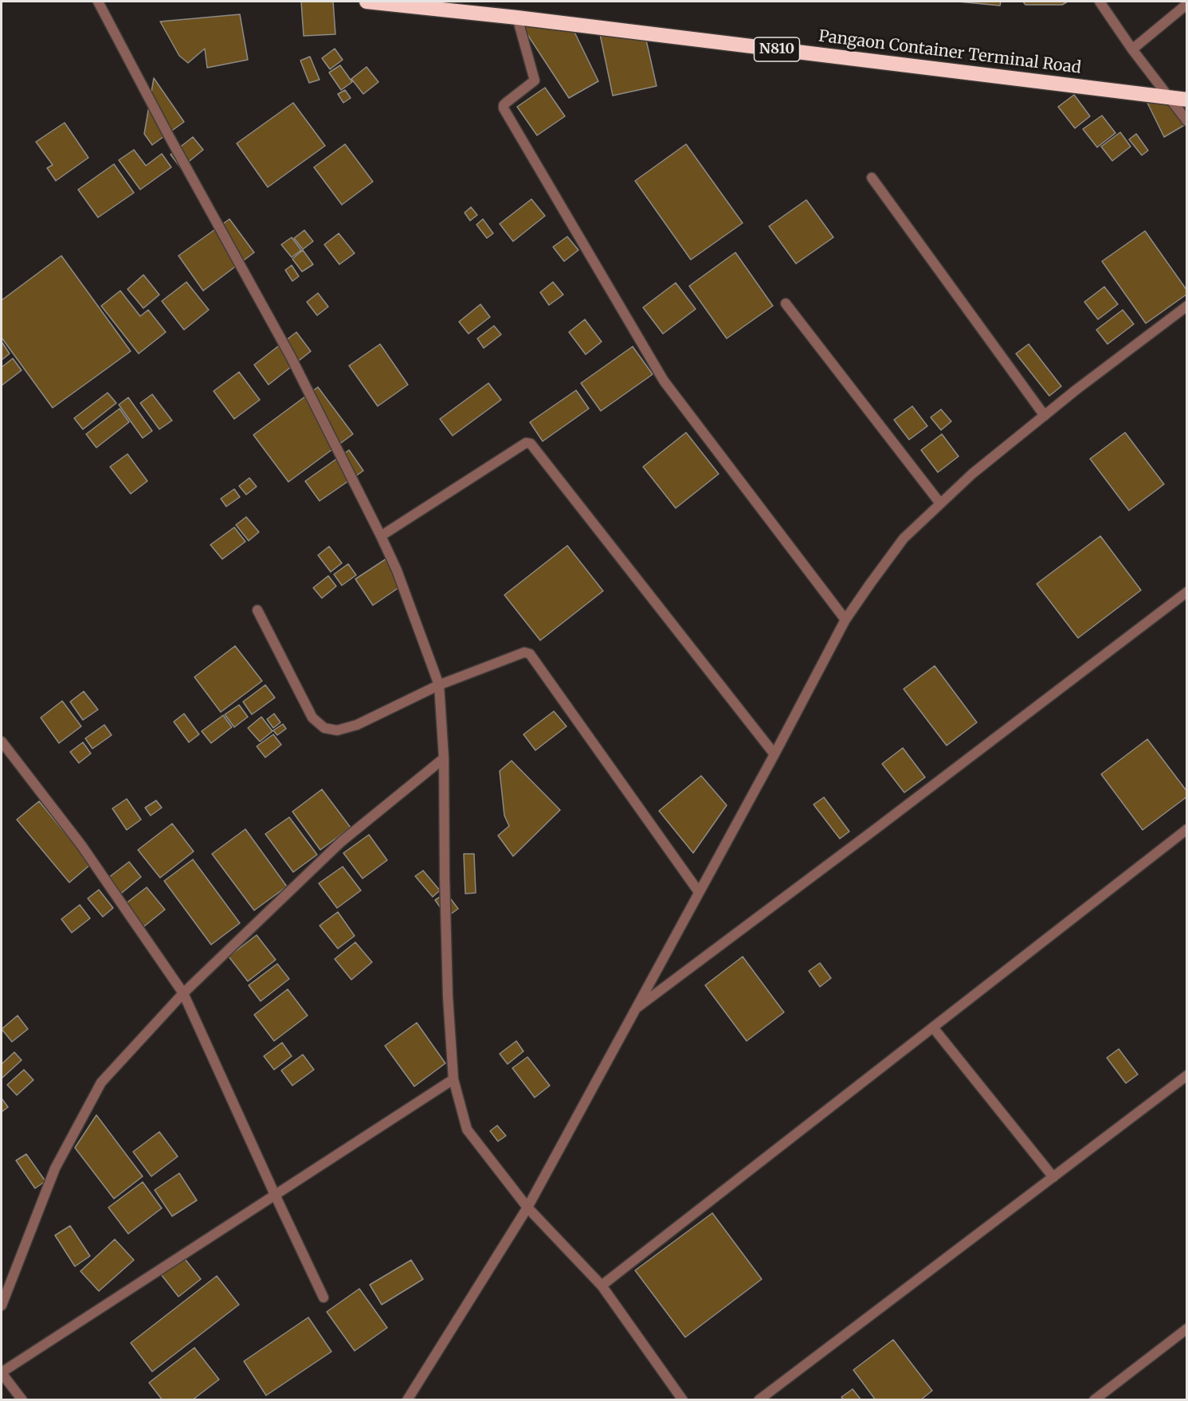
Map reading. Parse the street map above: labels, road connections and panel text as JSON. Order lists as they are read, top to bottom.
{
  "streets": {
    "highway": ["N810", "Pangaon Container Terminal Road"]
  }
}
